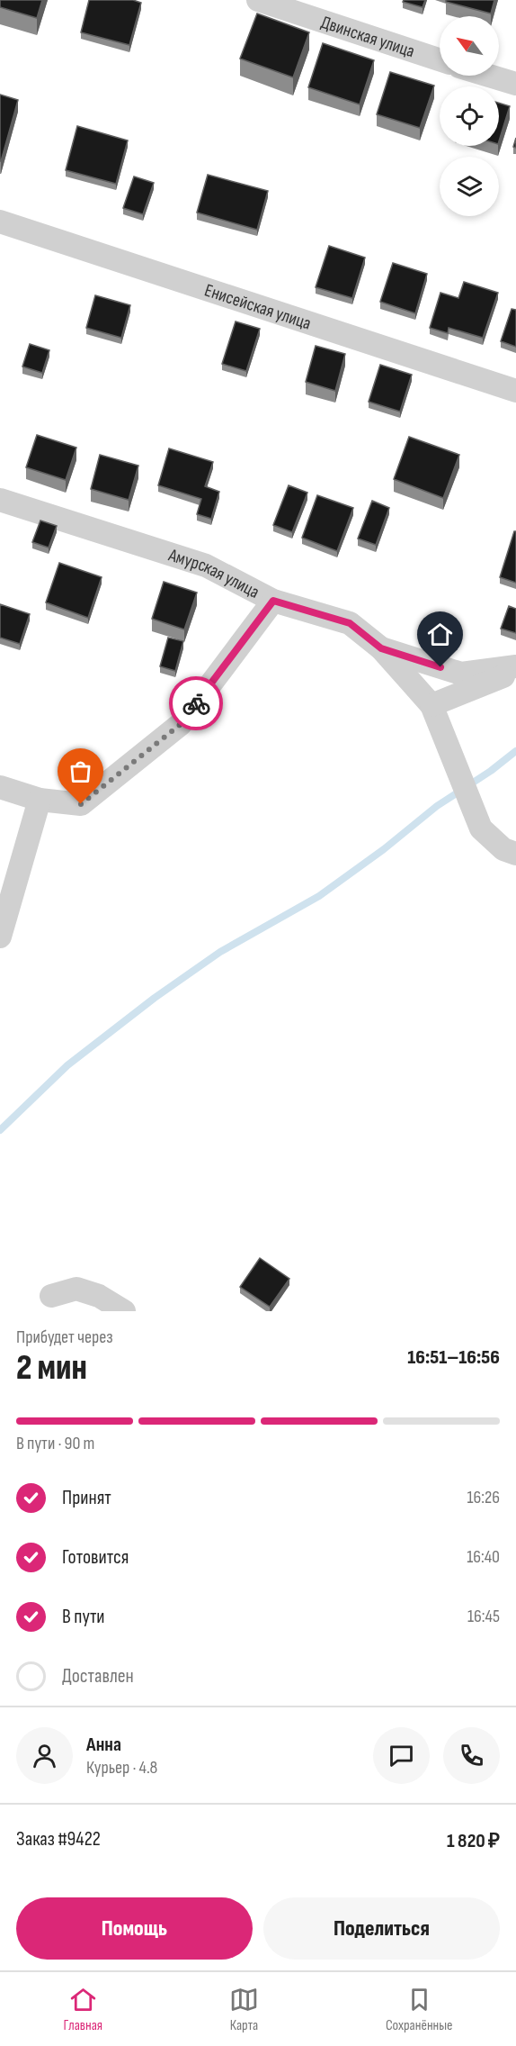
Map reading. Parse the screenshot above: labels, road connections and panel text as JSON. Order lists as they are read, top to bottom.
{
  "streets": {
    "street": ["Двинская улица", "Енисейская улица", "Амурская улица"]
  },
  "north": "top left",
  "page": {
    "heading": ["2 мин", "Прибудет через", "16:51–16:56"],
    "panel": [
      "Анна",
      "Курьер · 4.8",
      "Заказ #9422",
      "1 820 ₽"
    ],
    "bar": "В пути · 90 m",
    "list": [
      ["Принят", "16:26"],
      ["Готовится", "16:40"],
      ["В пути", "16:45"],
      "Доставлен"
    ],
    "buttons": ["Помощь", "Поделиться"],
    "tabs": ["Главная", "Карта", "Сохранённые"]
  }
}
